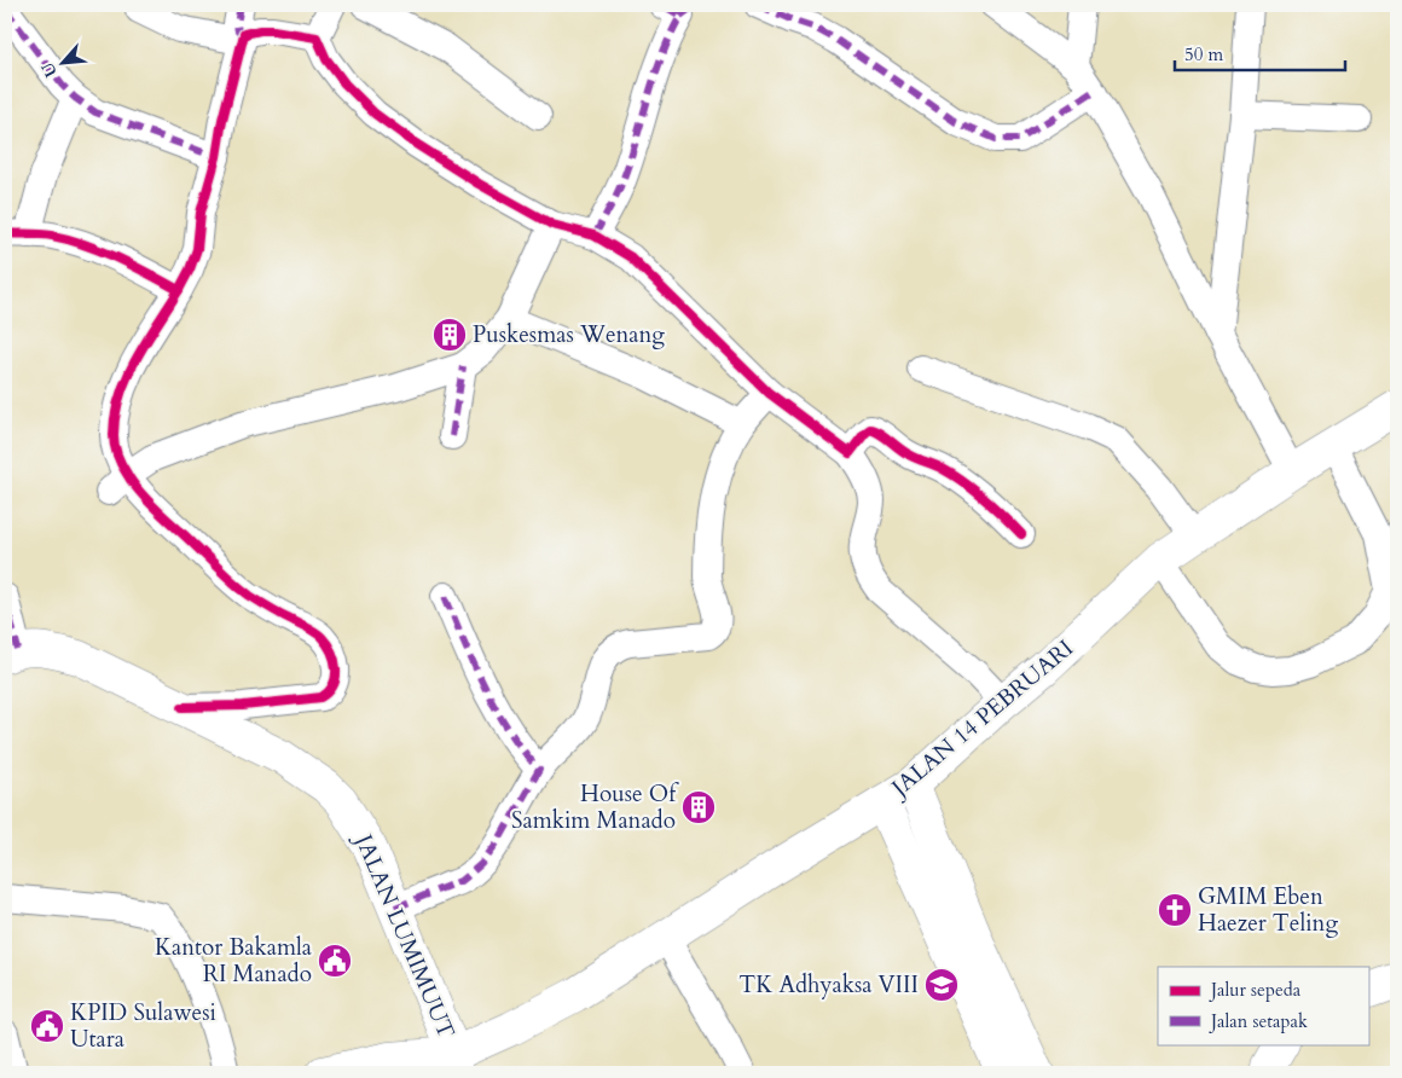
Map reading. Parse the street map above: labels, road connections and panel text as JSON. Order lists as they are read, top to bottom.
{
  "streets": {
    "street": ["JALAN 14 PEBRUARI", "JALAN LUMIMUUT"]
  },
  "crossings": [
    ["JALAN 14 PEBRUARI", "JALAN LUMIMUUT"]
  ],
  "places": {
    "building": ["Puskesmas Wenang", "House Of Samkim Manado"],
    "church": ["GMIM Eben Haezer Teling"],
    "public building": ["Kantor Bakamla RI Manado", "KPID Sulawesi Utara"],
    "school or university": ["TK Adhyaksa VIII"]
  },
  "legend": ["Jalur sepeda", "Jalan setapak"],
  "scale_bar": "50 m",
  "north": "bottom left"
}
